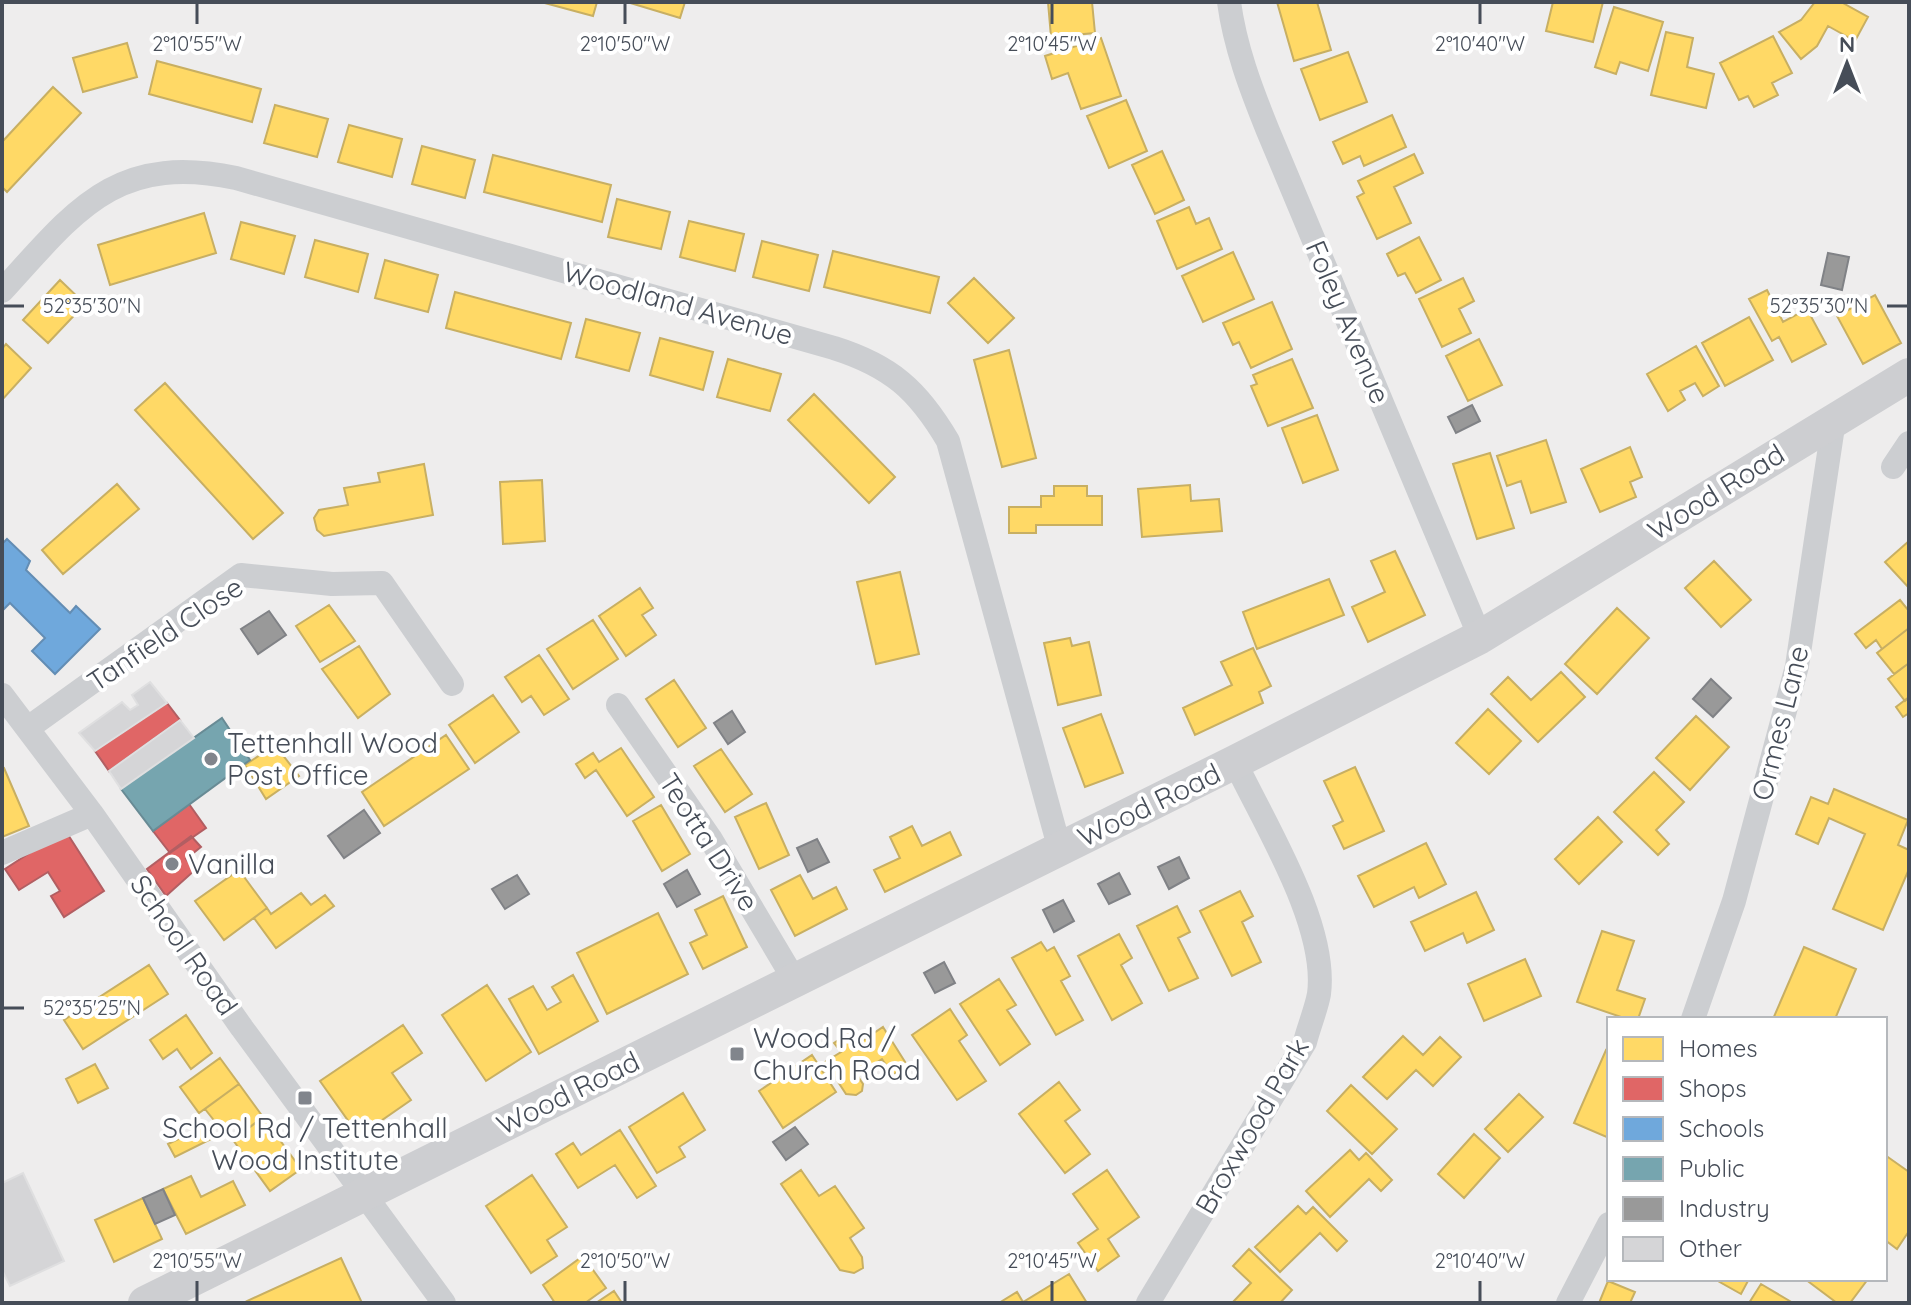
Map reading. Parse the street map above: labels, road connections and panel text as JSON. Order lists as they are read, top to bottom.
{
  "streets": {
    "street": [
      "Woodland Avenue",
      "Foley Avenue",
      "Wood Road",
      "Tanfield Close",
      "Ormes Lane",
      "Teotta Drive",
      "School Road",
      "Broxwood Park"
    ]
  },
  "crossings": [
    ["Woodland Avenue", "Wood Road"],
    ["Foley Avenue", "Wood Road"],
    ["Wood Road", "Ormes Lane"],
    ["Wood Road", "Teotta Drive"],
    ["Wood Road", "School Road"],
    ["Wood Road", "Broxwood Park"],
    ["Tanfield Close", "School Road"]
  ],
  "places": {
    "other": ["Tettenhall Wood Post Office", "Vanilla"],
    "transit": ["Wood Rd / Church Road", "School Rd / Tettenhall Wood Institute"]
  },
  "legend": [
    "Homes",
    "Shops",
    "Schools",
    "Public",
    "Industry",
    "Other"
  ],
  "north": "top",
  "coordinates": [
    "2°10'55\"W",
    "2°10'50\"W",
    "2°10'45\"W",
    "2°10'40\"W",
    "52°35'30\"N",
    "52°35'25\"N"
  ]
}
